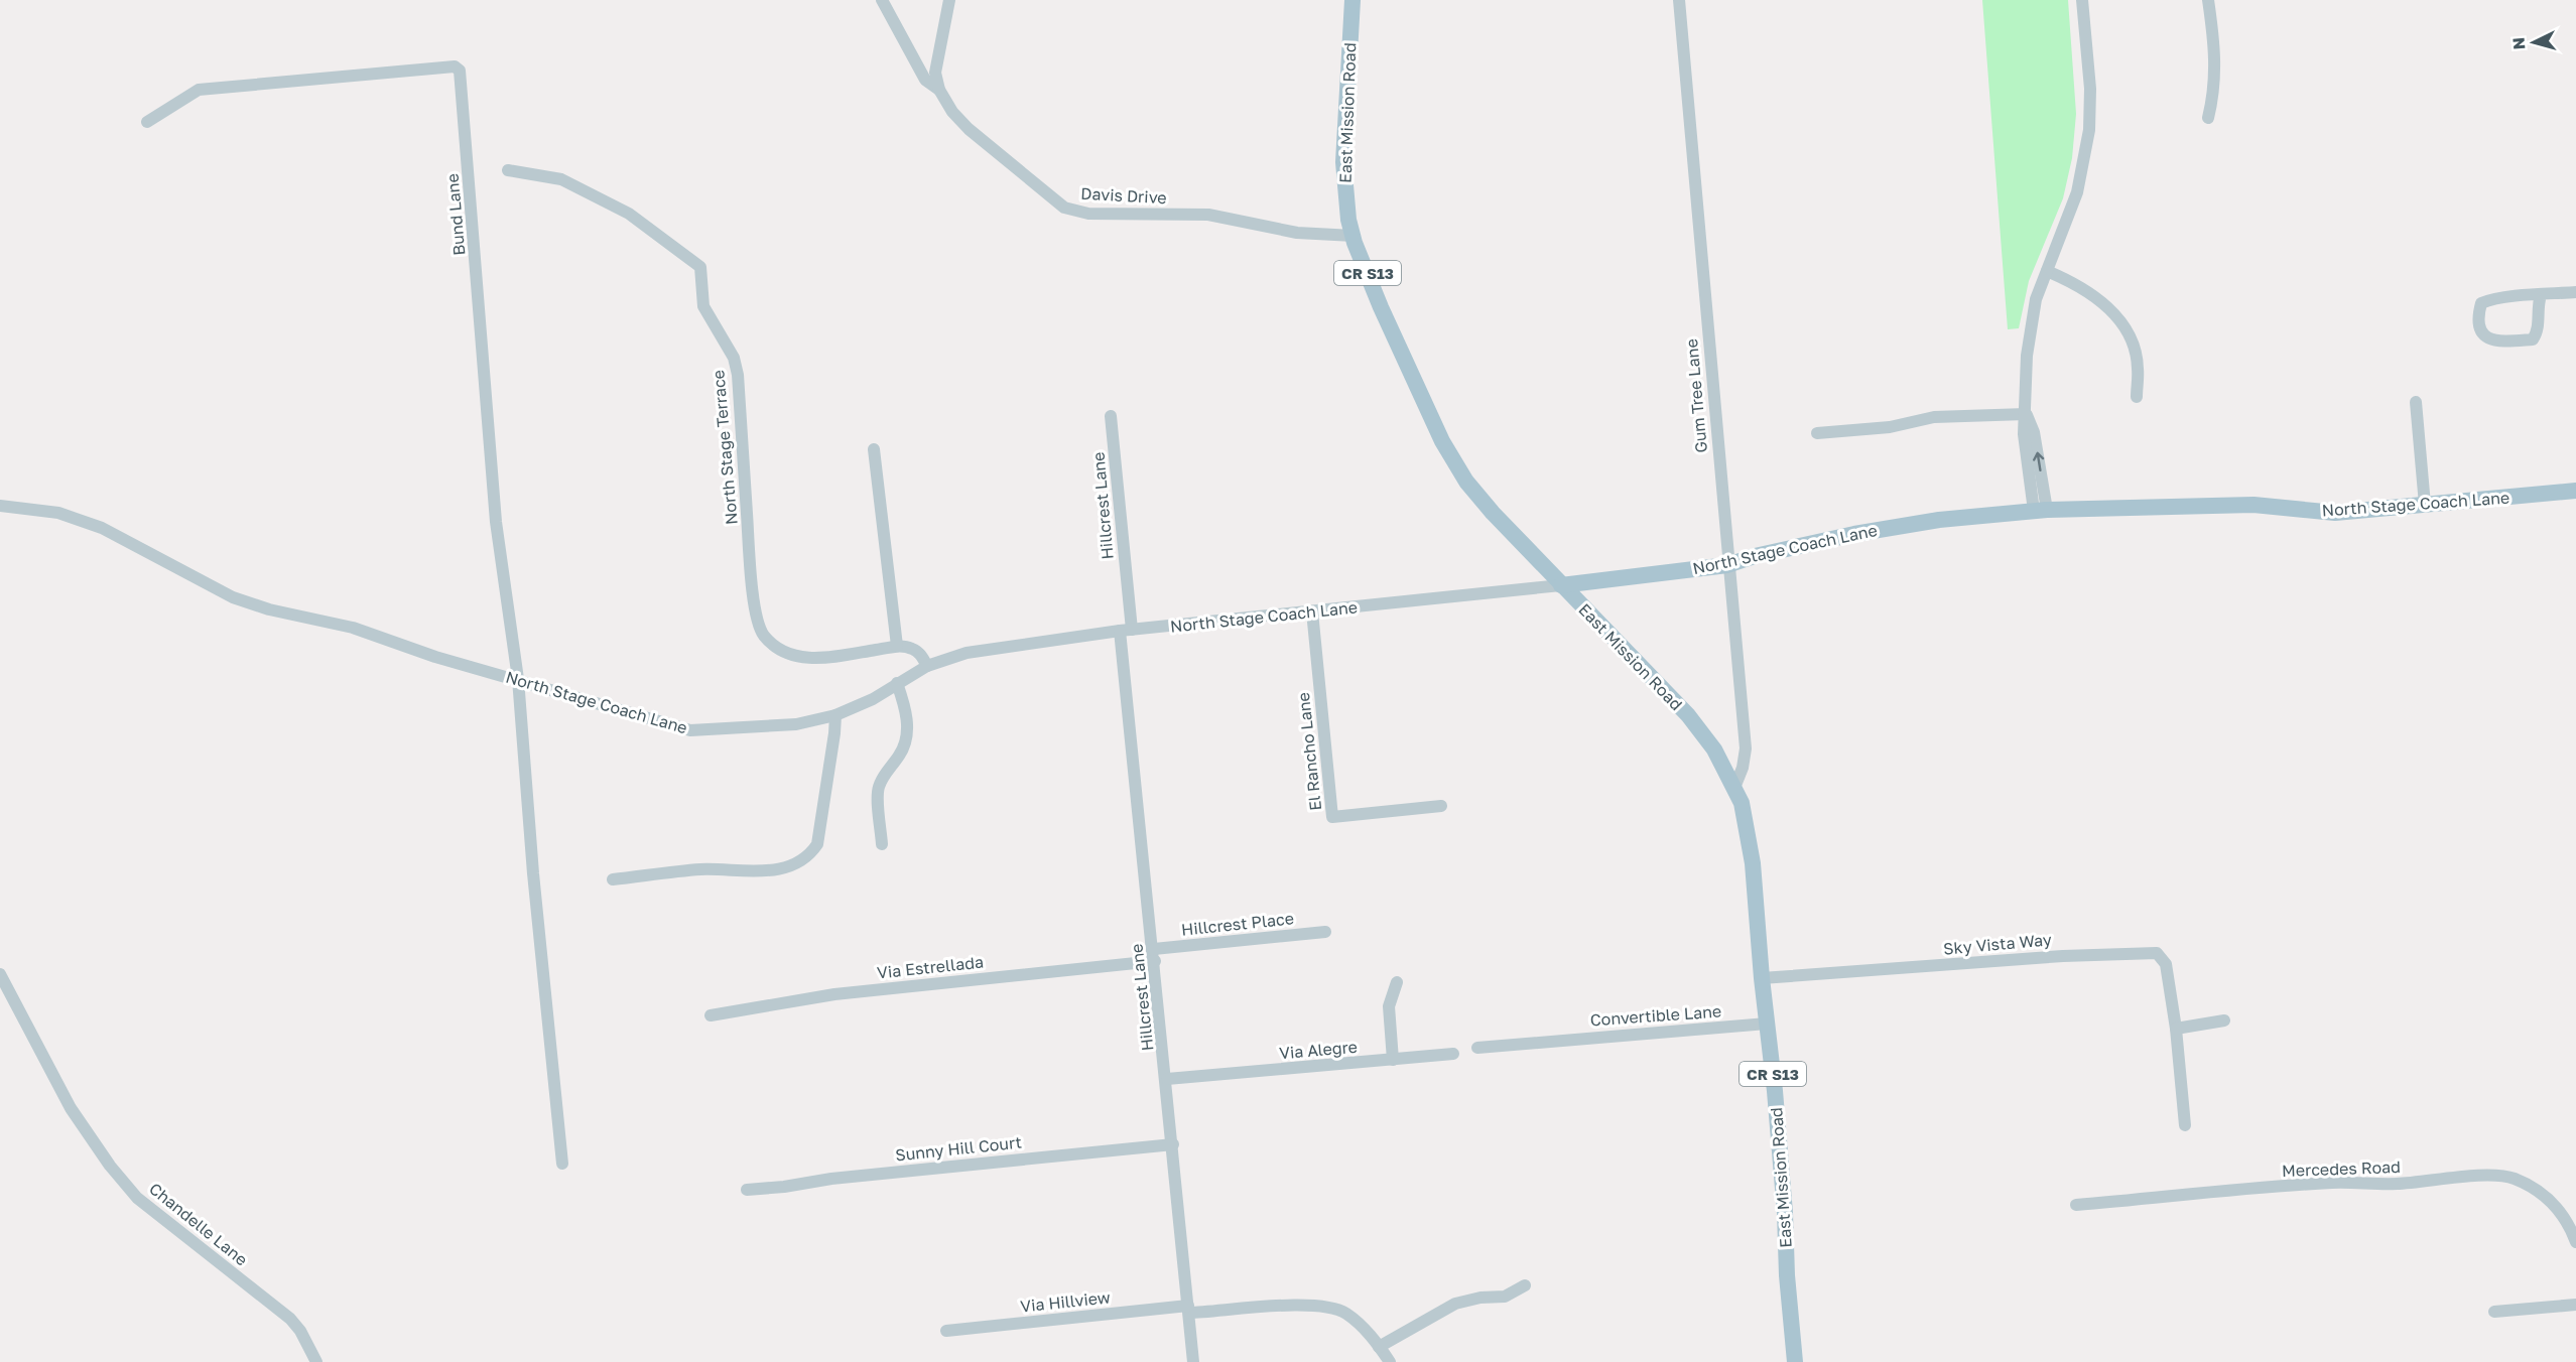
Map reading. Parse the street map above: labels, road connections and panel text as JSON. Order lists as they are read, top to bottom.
{
  "streets": {
    "main road": ["East Mission Road", "CR S13", "North Stage Coach Lane"],
    "street": [
      "Davis Drive",
      "Bund Lane",
      "Gum Tree Lane",
      "North Stage Terrace",
      "Hillcrest Lane",
      "El Rancho Lane",
      "Hillcrest Place",
      "Sky Vista Way",
      "Via Estrellada",
      "Convertible Lane",
      "Via Alegre",
      "Sunny Hill Court",
      "Mercedes Road",
      "Chandelle Lane",
      "Via Hillview"
    ]
  },
  "crossings": [
    ["East Mission Road", "Davis Drive"],
    ["East Mission Road", "Gum Tree Lane"],
    ["East Mission Road", "North Stage Coach Lane"],
    ["East Mission Road", "Sky Vista Way"],
    ["East Mission Road", "Convertible Lane"],
    ["Bund Lane", "North Stage Coach Lane"],
    ["Gum Tree Lane", "North Stage Coach Lane"],
    ["North Stage Coach Lane", "Hillcrest Lane"],
    ["North Stage Coach Lane", "El Rancho Lane"],
    ["Hillcrest Lane", "Hillcrest Place"],
    ["Hillcrest Lane", "Via Estrellada"],
    ["Hillcrest Lane", "Via Alegre"],
    ["Hillcrest Lane", "Sunny Hill Court"],
    ["Hillcrest Lane", "Via Hillview"],
    ["Hillcrest Place", "Via Estrellada"]
  ],
  "north": "left"
}
